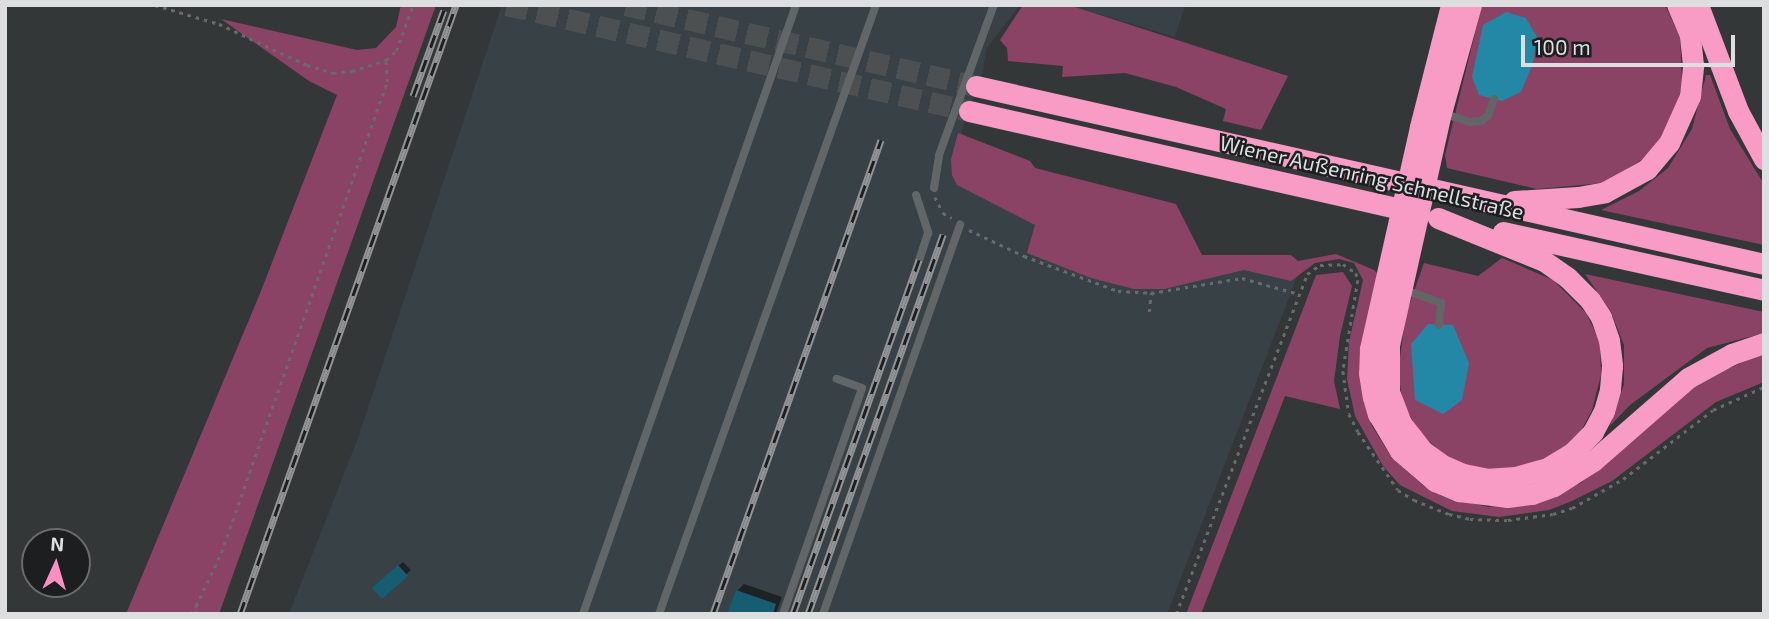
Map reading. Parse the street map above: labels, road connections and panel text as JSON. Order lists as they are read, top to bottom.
{
  "streets": {
    "highway": ["Wiener Außenring Schnellstraße"]
  },
  "scale_bar": "100 m",
  "north": "top"
}
